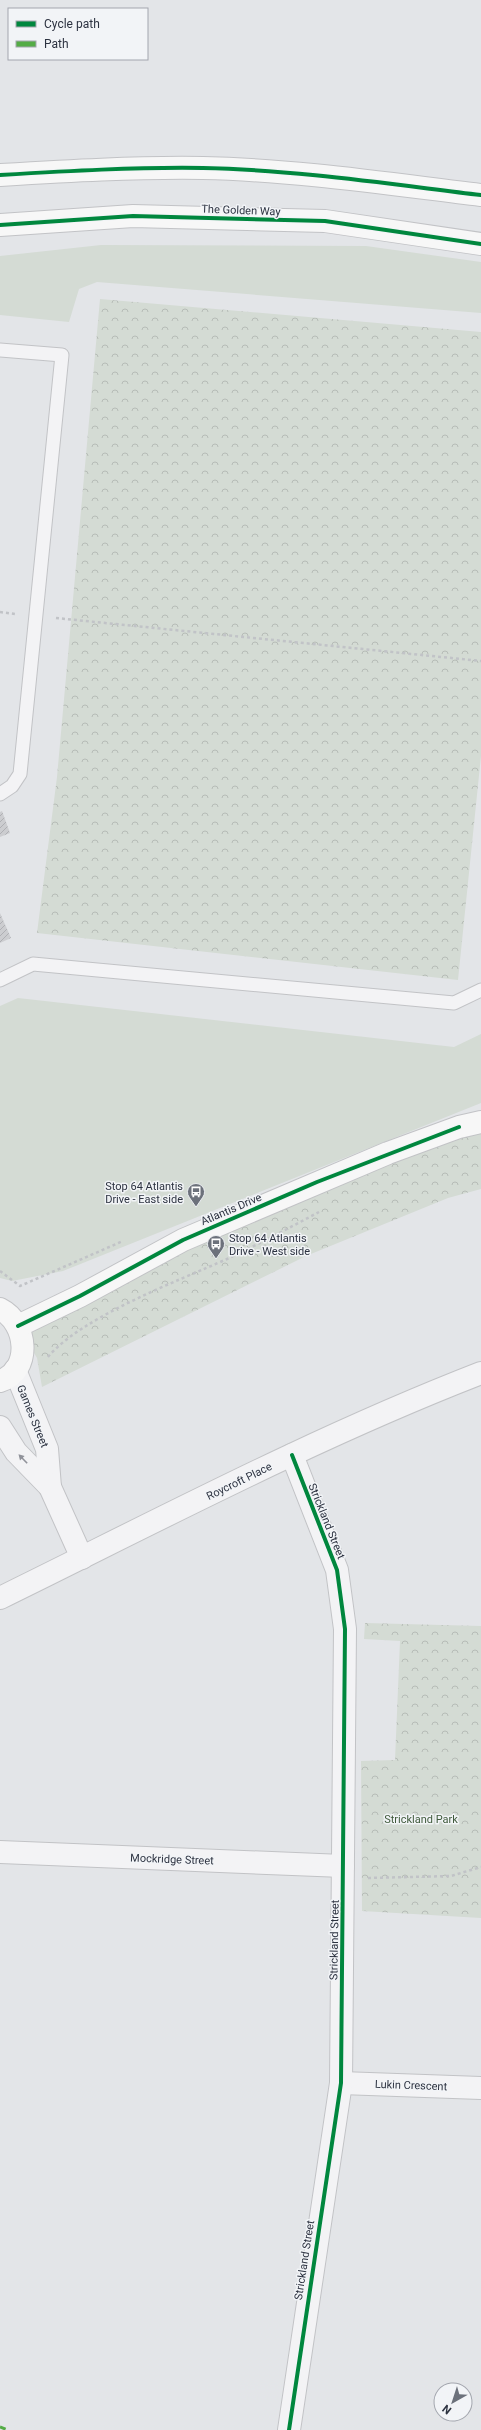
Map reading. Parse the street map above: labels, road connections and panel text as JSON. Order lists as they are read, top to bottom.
{
  "streets": {
    "main road": ["The Golden Way", "Atlantis Drive"],
    "street": [
      "Games Street",
      "Roycroft Place",
      "Strickland Street",
      "Mockridge Street",
      "Lukin Crescent"
    ]
  },
  "crossings": [
    ["Games Street", "Roycroft Place"],
    ["Roycroft Place", "Strickland Street"],
    ["Strickland Street", "Mockridge Street"],
    ["Strickland Street", "Lukin Crescent"]
  ],
  "parks": ["Strickland Park"],
  "places": {
    "bus stop": ["Stop 64 Atlantis Drive - East side", "Stop 64 Atlantis Drive - West side"]
  },
  "legend": ["Cycle path", "Path"],
  "north": "bottom left"
}
